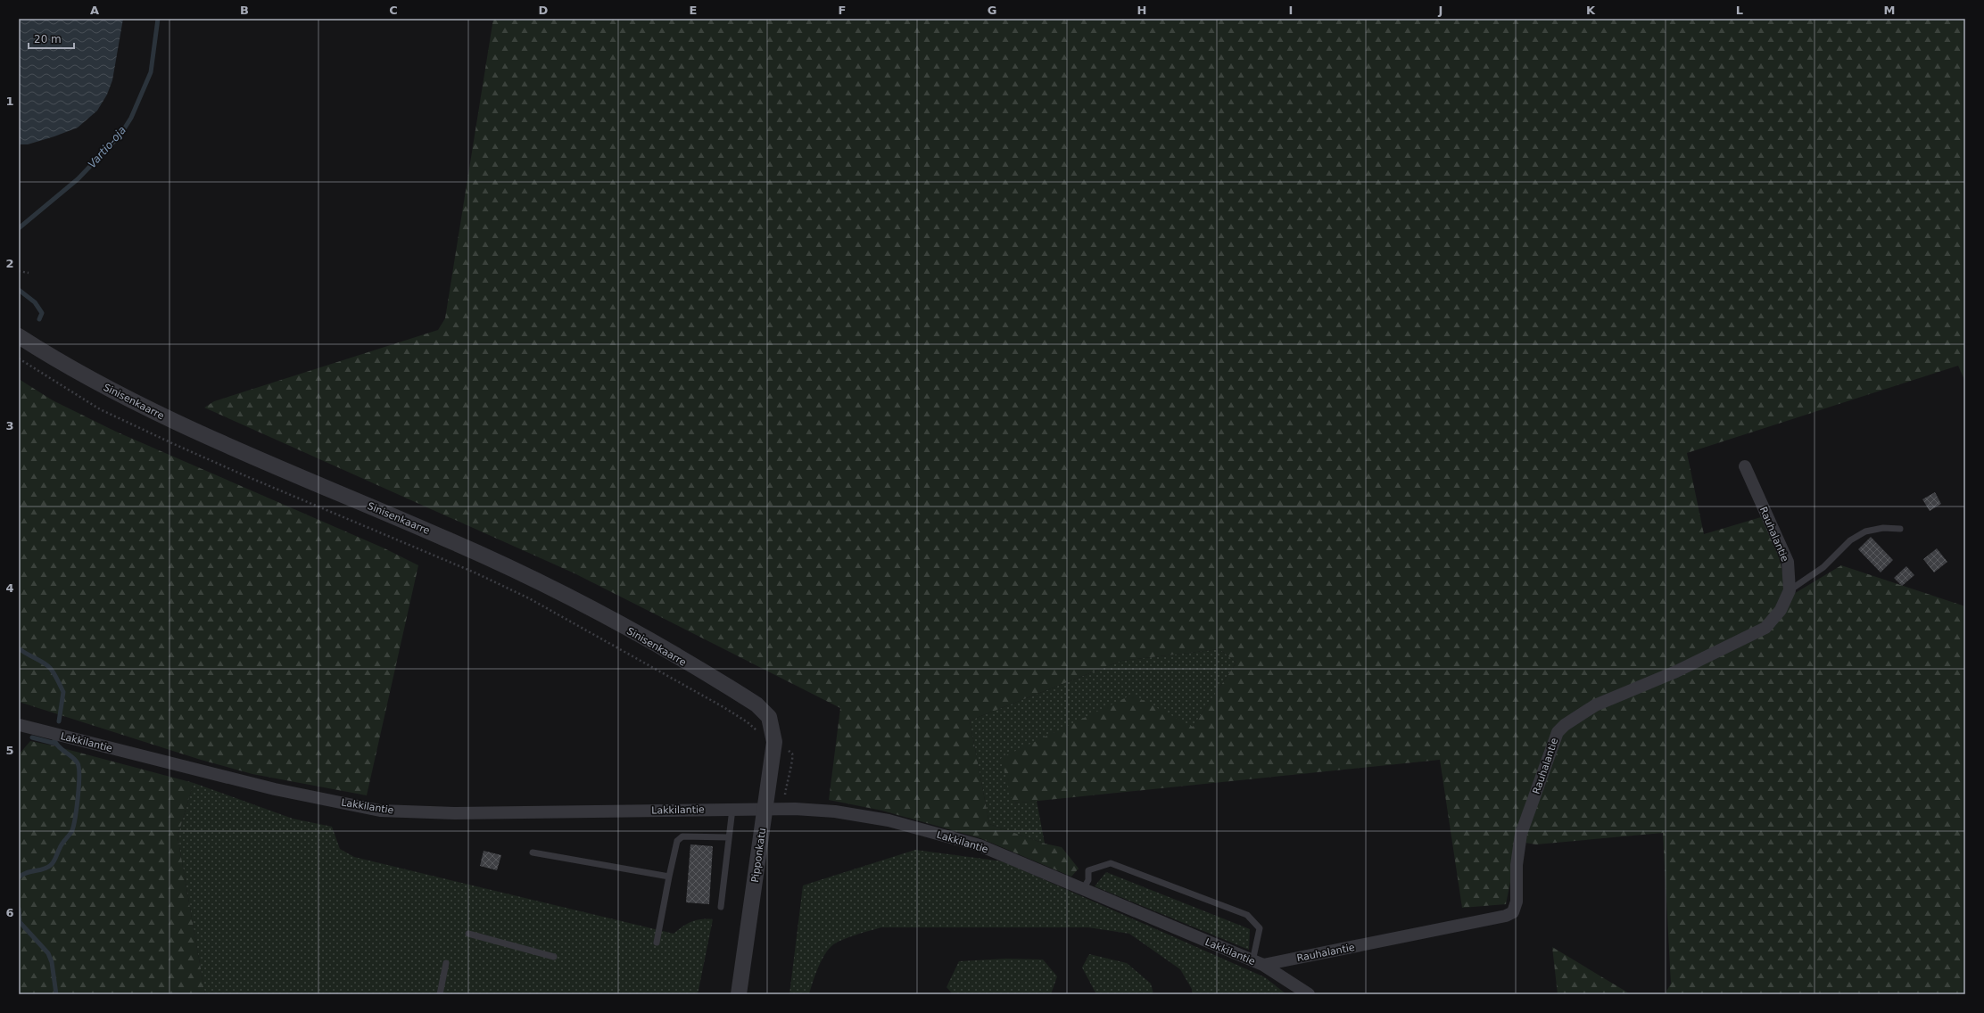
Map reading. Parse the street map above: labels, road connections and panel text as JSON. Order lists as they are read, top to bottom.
{
  "streets": {
    "street": [
      "Sinisenkaarre",
      "Rauhalantie",
      "Lakkilantie",
      "Pipponkatu"
    ]
  },
  "crossings": [
    ["Sinisenkaarre", "Pipponkatu"],
    ["Rauhalantie", "Lakkilantie"],
    ["Lakkilantie", "Pipponkatu"]
  ],
  "water": ["Vartio-oja"],
  "scale_bar": "20 m",
  "grid": {
    "columns": [
      "A",
      "B",
      "C",
      "D",
      "E",
      "F",
      "G",
      "H",
      "I",
      "J",
      "K",
      "L",
      "M"
    ],
    "rows": [
      "1",
      "2",
      "3",
      "4",
      "5",
      "6"
    ]
  }
}
